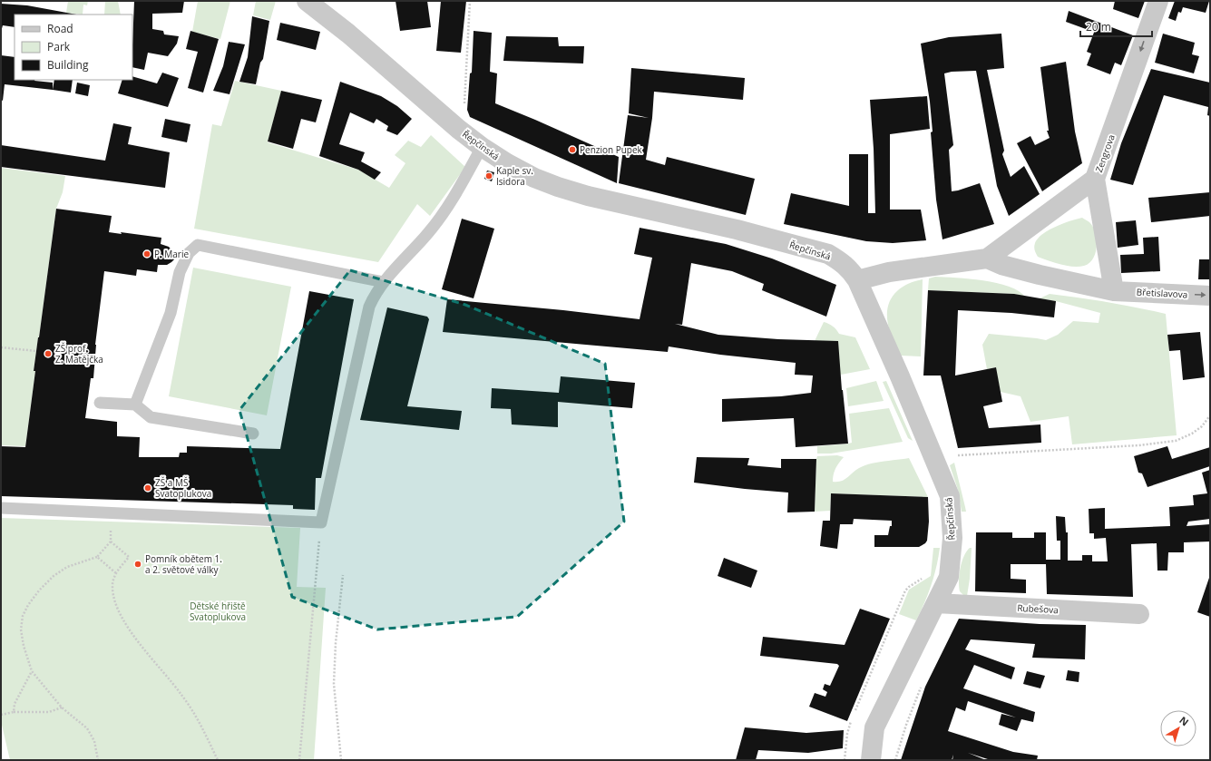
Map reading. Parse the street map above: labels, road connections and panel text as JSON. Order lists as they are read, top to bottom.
{
  "streets": {
    "street": [
      "Řepčínská",
      "Zengrova",
      "Břetislavova",
      "Rubešova"
    ]
  },
  "crossings": [
    ["Řepčínská", "Rubešova"],
    ["Zengrova", "Břetislavova"]
  ],
  "one_way": ["Zengrova", "Břetislavova"],
  "parks": ["Dětské hřiště Svatoplukova"],
  "places": [
    "Penzion Pupek",
    "Kaple sv. Isidora",
    "P. Marie",
    "ZŠ prof. Z. Matějčka",
    "ZŠ a MŠ Svatoplukova",
    "Pomník obětem 1. a 2. světové války"
  ],
  "legend": ["Road", "Park", "Building"],
  "scale_bar": "20 m",
  "north": "top right"
}
